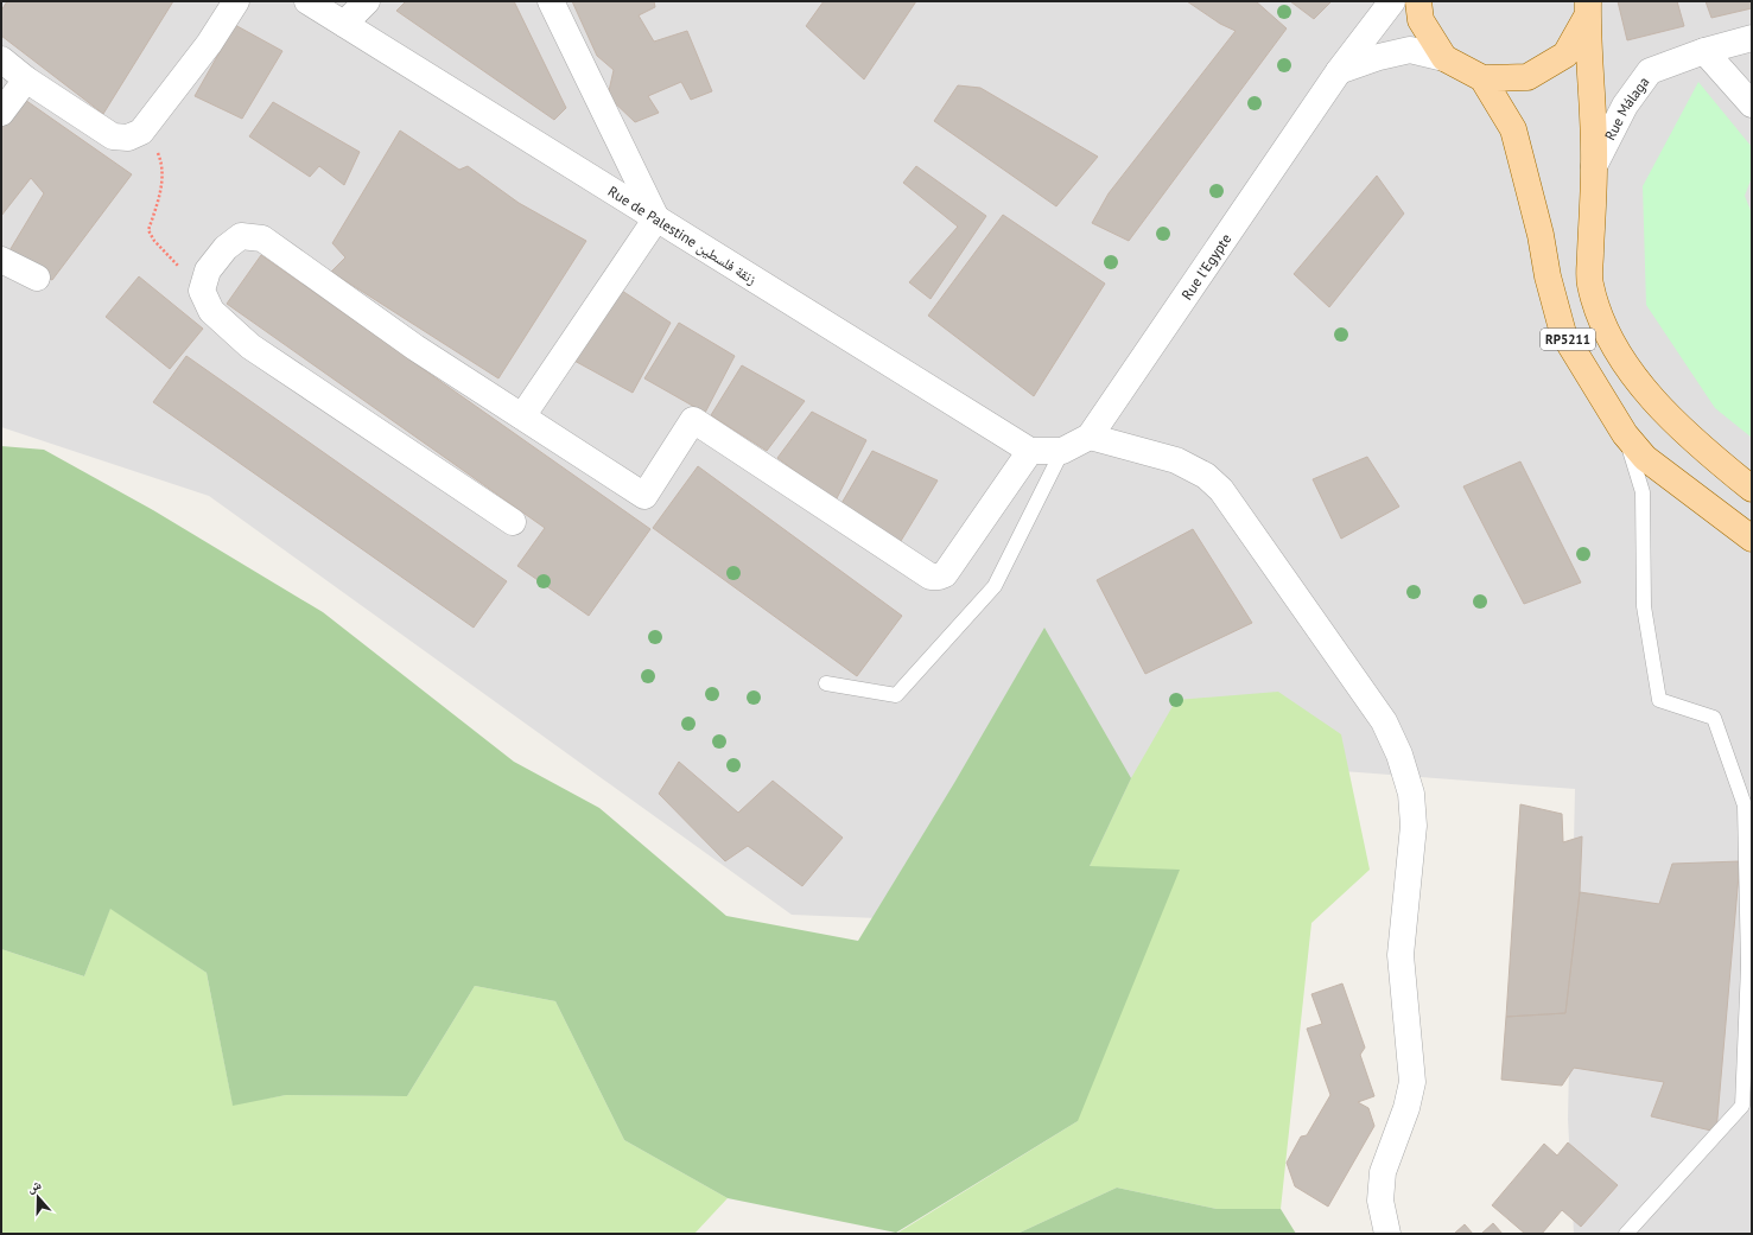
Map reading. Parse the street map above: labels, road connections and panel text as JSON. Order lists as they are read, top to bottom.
{
  "streets": {
    "main road": ["RP5211"],
    "street": ["Rue Málaga", "Rue de Palestine زنقة فلسطين", "Rue l'Egypte"]
  },
  "crossings": [
    ["Rue Málaga", "RP5211"]
  ],
  "north": "top"
}
